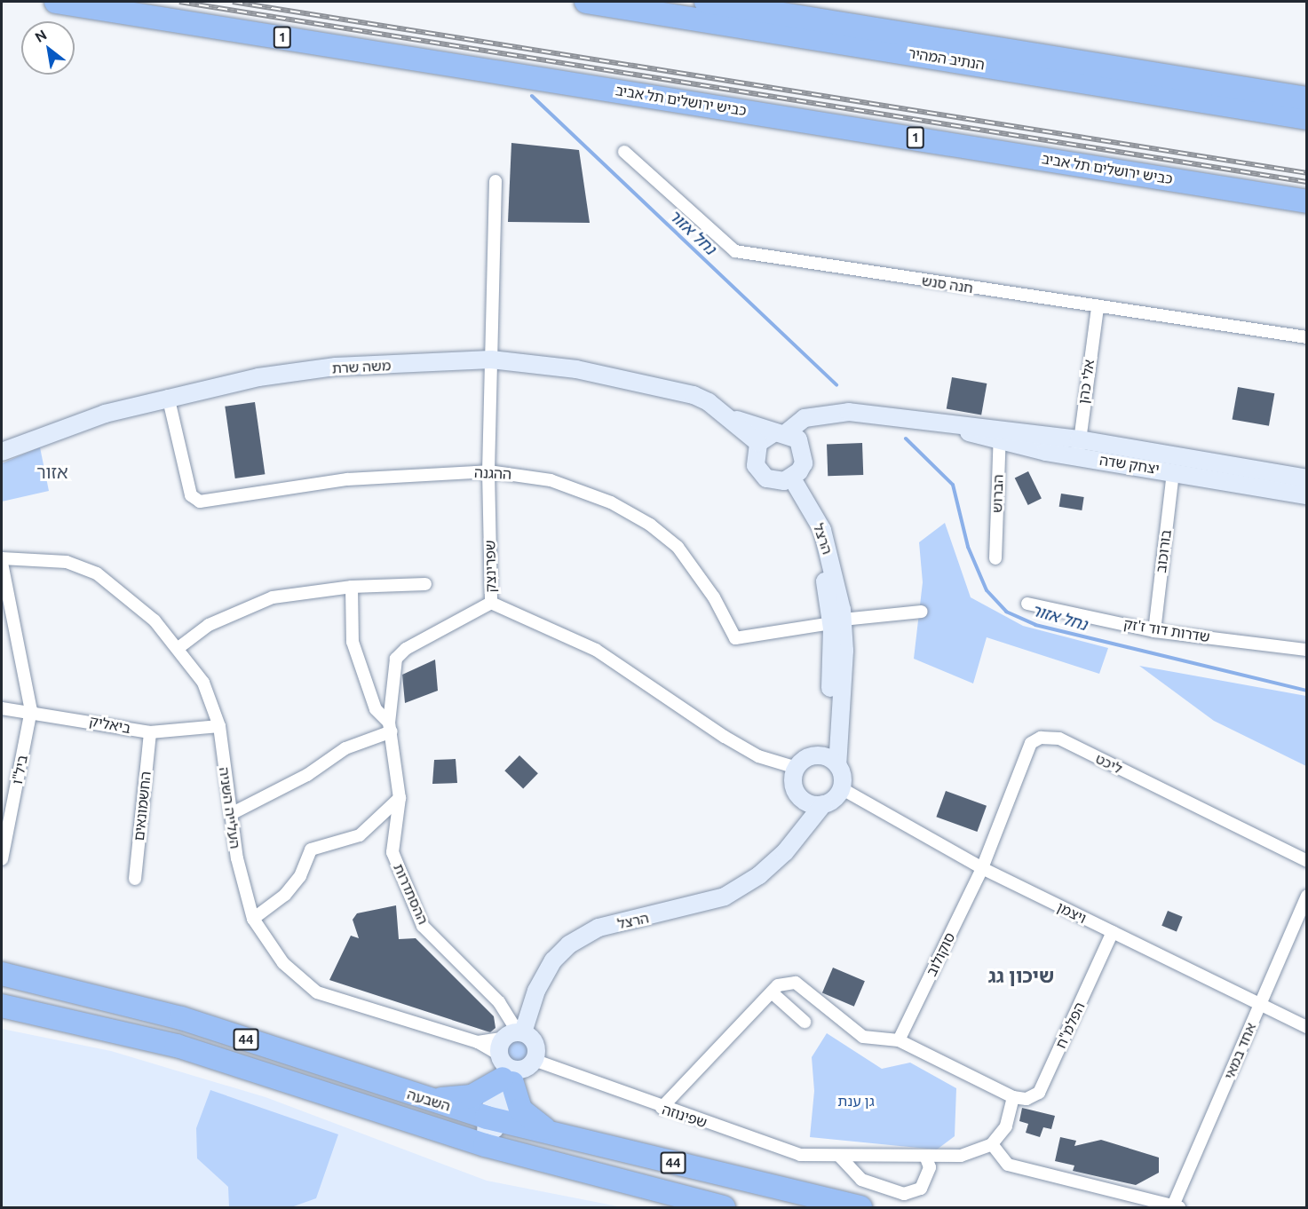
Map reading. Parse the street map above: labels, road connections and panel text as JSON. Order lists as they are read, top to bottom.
{
  "streets": {
    "highway": [
      "1",
      "הנתיב המהיר",
      "כביש ירושלים תל אביב",
      "44",
      "השבעה"
    ],
    "street": [
      "חנה סנש",
      "משה שרת",
      "אלי כהן",
      "יצחק שדה",
      "ההגנה",
      "הברוש",
      "הרצל",
      "בורוכוב",
      "שפרינצק",
      "שדרות דוד ז'זק",
      "ביאליק",
      "ליכט",
      "ביל\"ו",
      "החשמונאים",
      "העלייה השניה",
      "ההסתדרות",
      "ויצמן",
      "סוקולוב",
      "הפלמ\"ח",
      "אחד במאי",
      "שפינוזה"
    ]
  },
  "crossings": [
    ["חנה סנש", "אלי כהן"],
    ["משה שרת", "יצחק שדה"],
    ["משה שרת", "ההגנה"],
    ["משה שרת", "הרצל"],
    ["משה שרת", "שפרינצק"],
    ["אלי כהן", "יצחק שדה"],
    ["יצחק שדה", "הברוש"],
    ["יצחק שדה", "הרצל"],
    ["יצחק שדה", "בורוכוב"],
    ["ההגנה", "הרצל"],
    ["ההגנה", "שפרינצק"],
    ["הרצל", "שפרינצק"],
    ["הרצל", "העלייה השניה"],
    ["הרצל", "ההסתדרות"],
    ["הרצל", "ויצמן"],
    ["בורוכוב", "שדרות דוד ז'זק"],
    ["שפרינצק", "ההסתדרות"],
    ["שפרינצק", "ויצמן"],
    ["ביאליק", "ביל\"ו"],
    ["ביאליק", "החשמונאים"],
    ["ביאליק", "העלייה השניה"],
    ["ליכט", "ויצמן"],
    ["ליכט", "סוקולוב"],
    ["העלייה השניה", "ההסתדרות"],
    ["ויצמן", "סוקולוב"],
    ["ויצמן", "הפלמ\"ח"],
    ["ויצמן", "אחד במאי"]
  ],
  "districts": ["אזור", "שיכון גג"],
  "water": ["נחל אזור"],
  "parks": ["גן ענת"],
  "north": "top left"
}
